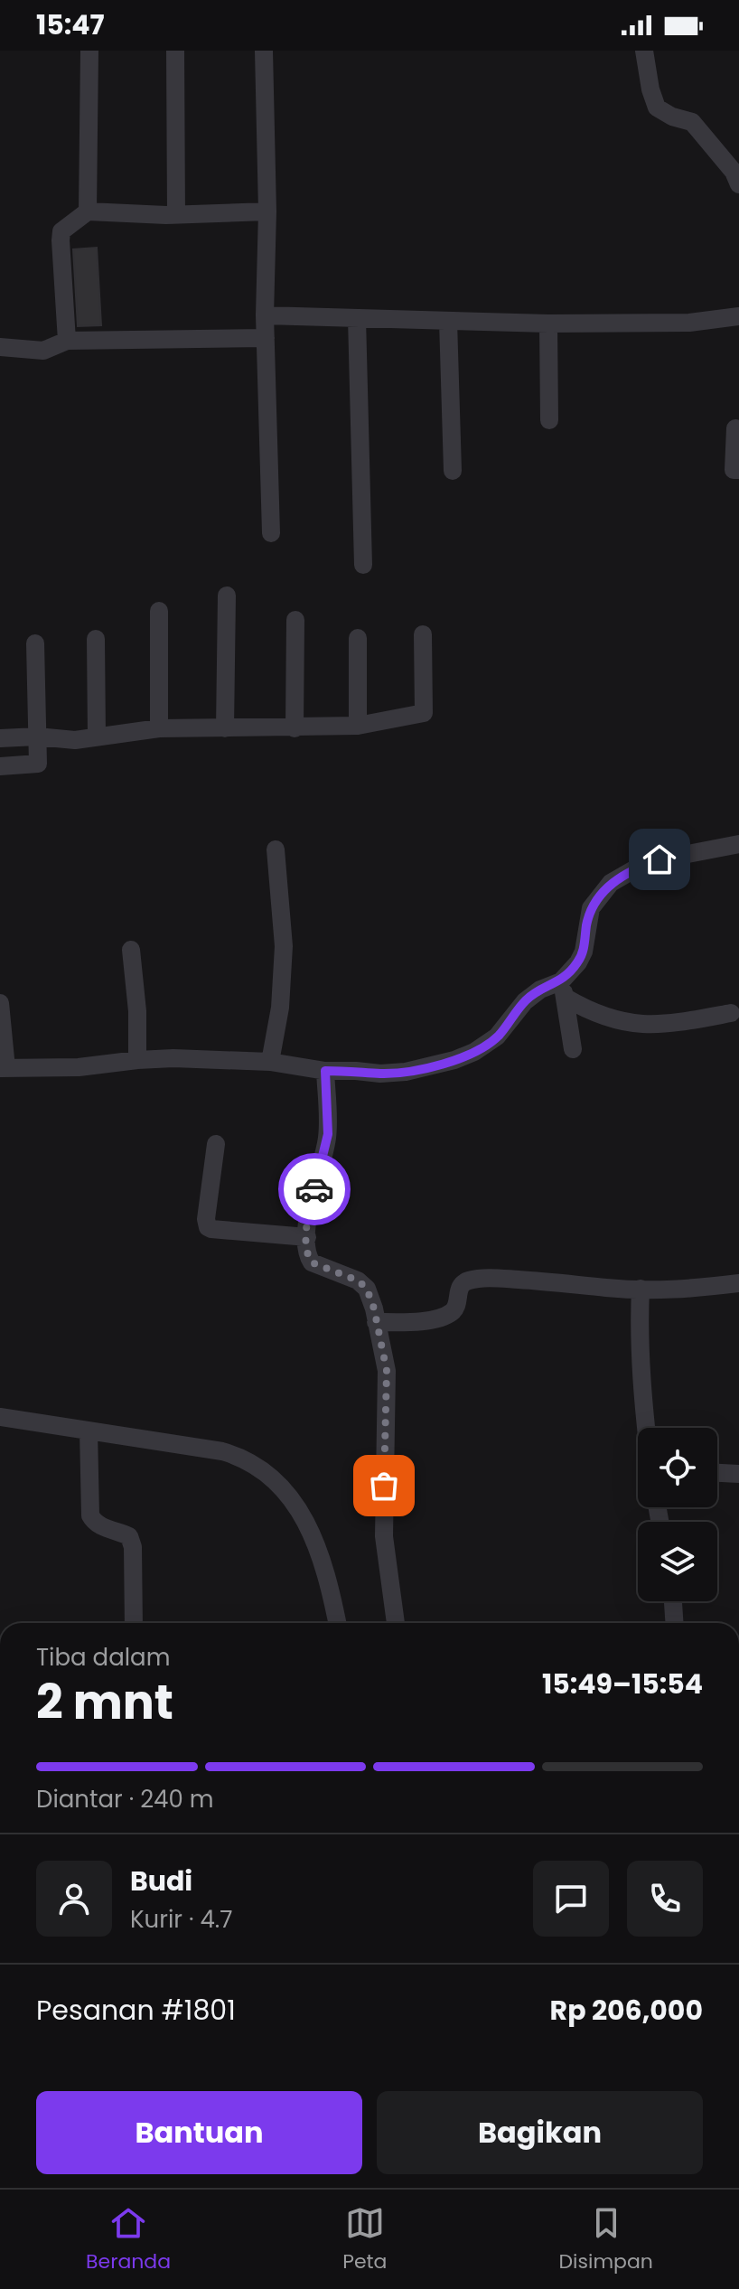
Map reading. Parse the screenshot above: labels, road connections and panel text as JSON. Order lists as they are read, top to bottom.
{
  "page": {
    "status": "15:47",
    "heading": ["2 mnt", "Tiba dalam", "15:49–15:54"],
    "panel": [
      "Budi",
      "Kurir · 4.7",
      "Pesanan #1801",
      "Rp 206,000"
    ],
    "bar": "Diantar · 240 m",
    "buttons": ["Bantuan", "Bagikan"],
    "tabs": ["Beranda", "Peta", "Disimpan"]
  }
}
